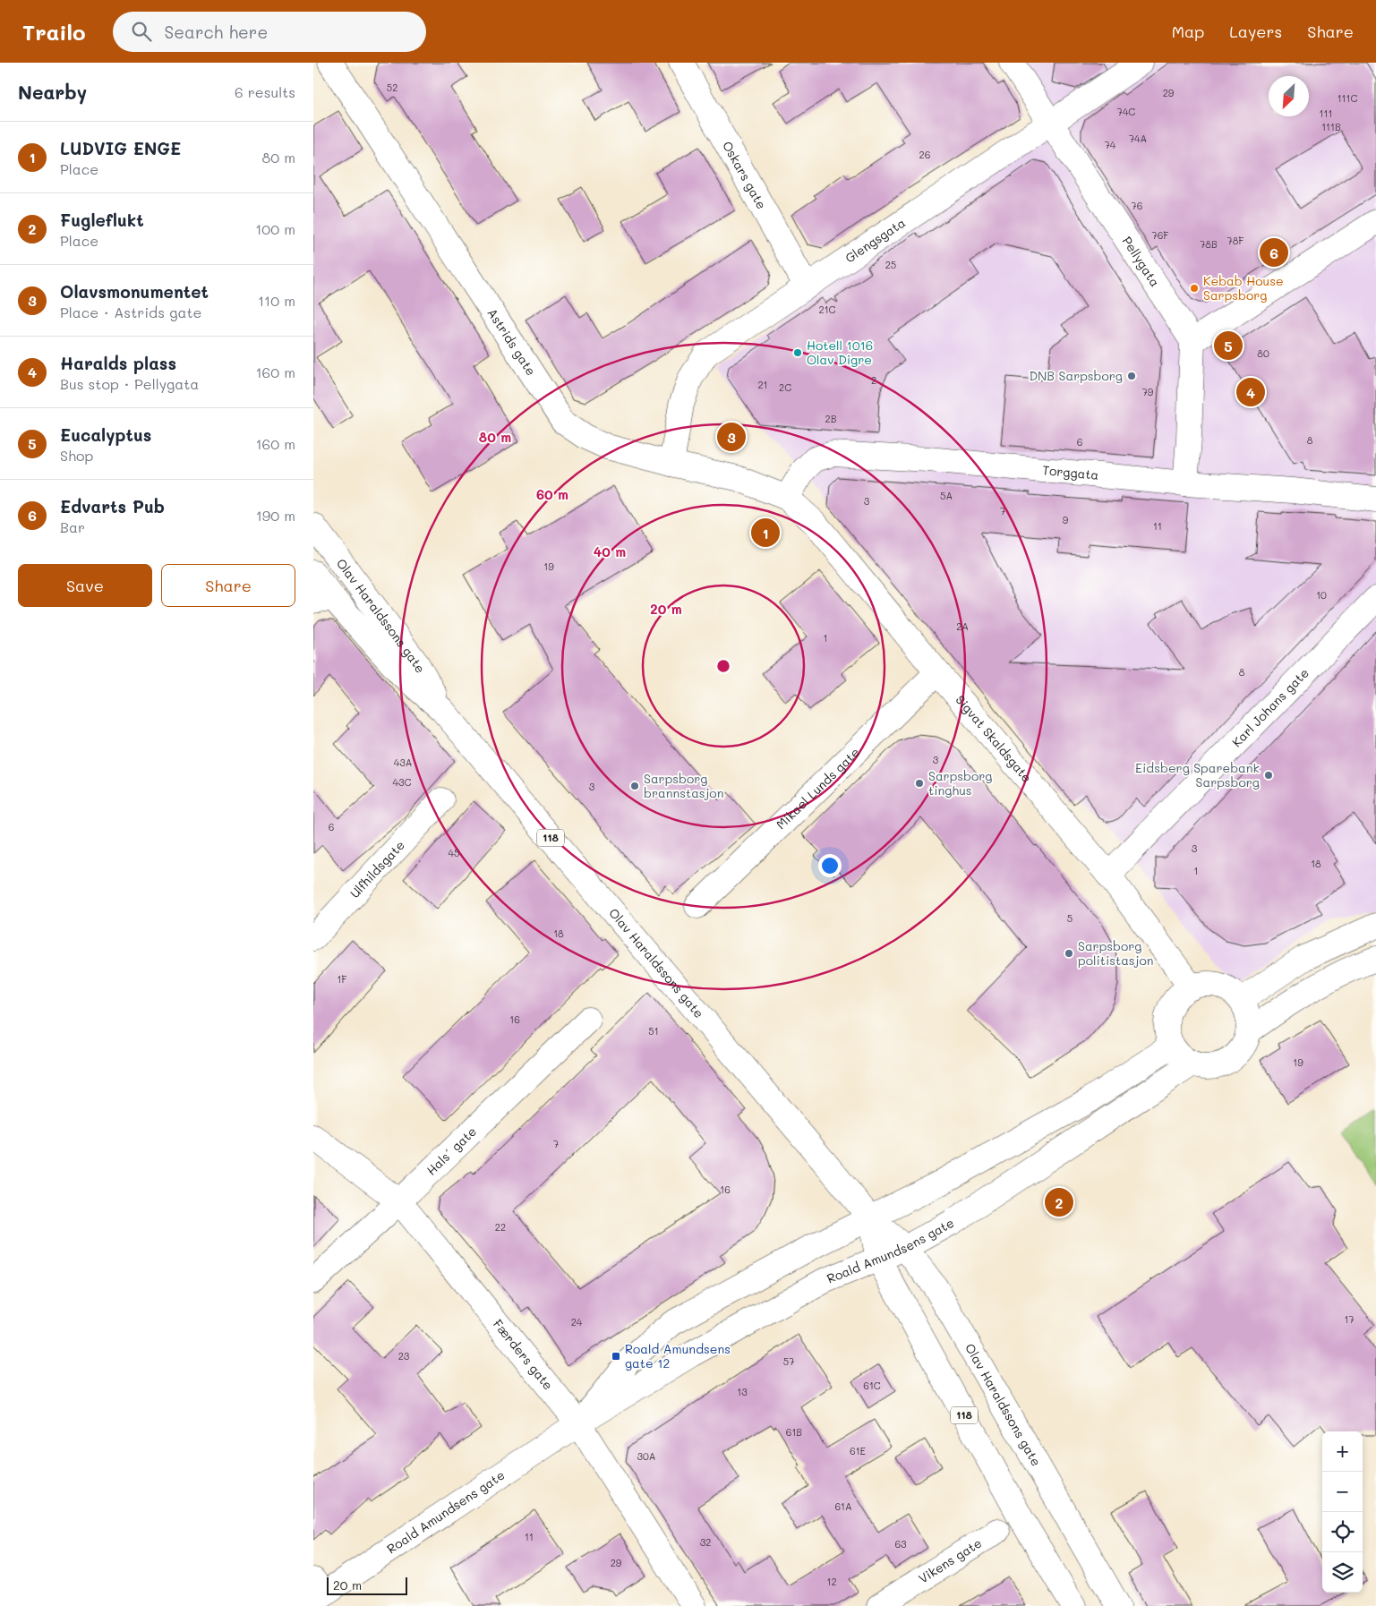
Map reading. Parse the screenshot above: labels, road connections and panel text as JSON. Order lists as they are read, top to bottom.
{
  "streets": {
    "street": [
      "Oskars gate",
      "Glengsgata",
      "Pellygata",
      "Astrids gate",
      "Torggata",
      "Olav Haraldssons gate",
      "Karl Johans gate",
      "Sigvat Skaldsgate",
      "Mikael Lunds gate",
      "118",
      "Ulfhildsgate",
      "Hals´ gate",
      "Roald Amundsens gate",
      "Færders gate",
      "Vikens gate"
    ]
  },
  "crossings": [
    ["Oskars gate", "Glengsgata"],
    ["Glengsgata", "Pellygata"],
    ["Glengsgata", "Astrids gate"],
    ["Astrids gate", "Torggata"],
    ["Astrids gate", "Sigvat Skaldsgate"],
    ["Torggata", "Sigvat Skaldsgate"],
    ["Olav Haraldssons gate", "Roald Amundsens gate"],
    ["Karl Johans gate", "Sigvat Skaldsgate"],
    ["Sigvat Skaldsgate", "Mikael Lunds gate"],
    ["Sigvat Skaldsgate", "Roald Amundsens gate"],
    ["Hals´ gate", "Færders gate"],
    ["Roald Amundsens gate", "Færders gate"]
  ],
  "places": {
    "other": [
      "Kebab House Sarpsborg",
      "Hotell 1016 Olav Digre",
      "DNB Sarpsborg",
      "Eidsberg Sparebank Sarpsborg",
      "Sarpsborg tinghus",
      "Sarpsborg brannstasjon",
      "Sarpsborg politistasjon"
    ],
    "transit": ["Roald Amundsens gate 12"]
  },
  "house_numbers": [
    "52",
    "29",
    "111C",
    "74C",
    "111",
    "111B",
    "74A",
    "74",
    "26",
    "76",
    "76F",
    "78F",
    "78B",
    "25",
    "21C",
    "80",
    "2",
    "21",
    "2C",
    "79",
    "2B",
    "8",
    "6",
    "5A",
    "3",
    "7",
    "9",
    "11",
    "19",
    "10",
    "2A",
    "1",
    "8",
    "3",
    "43A",
    "43C",
    "3",
    "6",
    "3",
    "45",
    "18",
    "1",
    "5",
    "18",
    "1F",
    "16",
    "51",
    "19",
    "7",
    "16",
    "22",
    "17",
    "24",
    "23",
    "57",
    "61C",
    "13",
    "61B",
    "61E",
    "30A",
    "61A",
    "11",
    "32",
    "63",
    "29",
    "12"
  ],
  "scale_bar": "20 m",
  "north": "bottom left",
  "page": {
    "header": "Trailo",
    "search": "Search here",
    "nav": ["Map", "Layers", "Share"],
    "heading": ["Nearby", "6 results"],
    "list": [
      {
        "mark": "1",
        "name": "LUDVIG ENGE",
        "note": "Place",
        "value": "80 m"
      },
      {
        "mark": "2",
        "name": "Fugleflukt",
        "note": "Place",
        "value": "100 m"
      },
      {
        "mark": "3",
        "name": "Olavsmonumentet",
        "note": "Place · Astrids gate",
        "value": "110 m"
      },
      {
        "mark": "4",
        "name": "Haralds plass",
        "note": "Bus stop · Pellygata",
        "value": "160 m"
      },
      {
        "mark": "5",
        "name": "Eucalyptus",
        "note": "Shop",
        "value": "160 m"
      },
      {
        "mark": "6",
        "name": "Edvarts Pub",
        "note": "Bar",
        "value": "190 m"
      }
    ],
    "pins": [
      "6",
      "5",
      "4",
      "3",
      "1",
      "2"
    ],
    "buttons": ["Save", "Share"],
    "map_buttons": ["+", "−"],
    "scale": "20 m"
  },
  "rings": [
    "80 m",
    "60 m",
    "40 m",
    "20 m"
  ]
}
